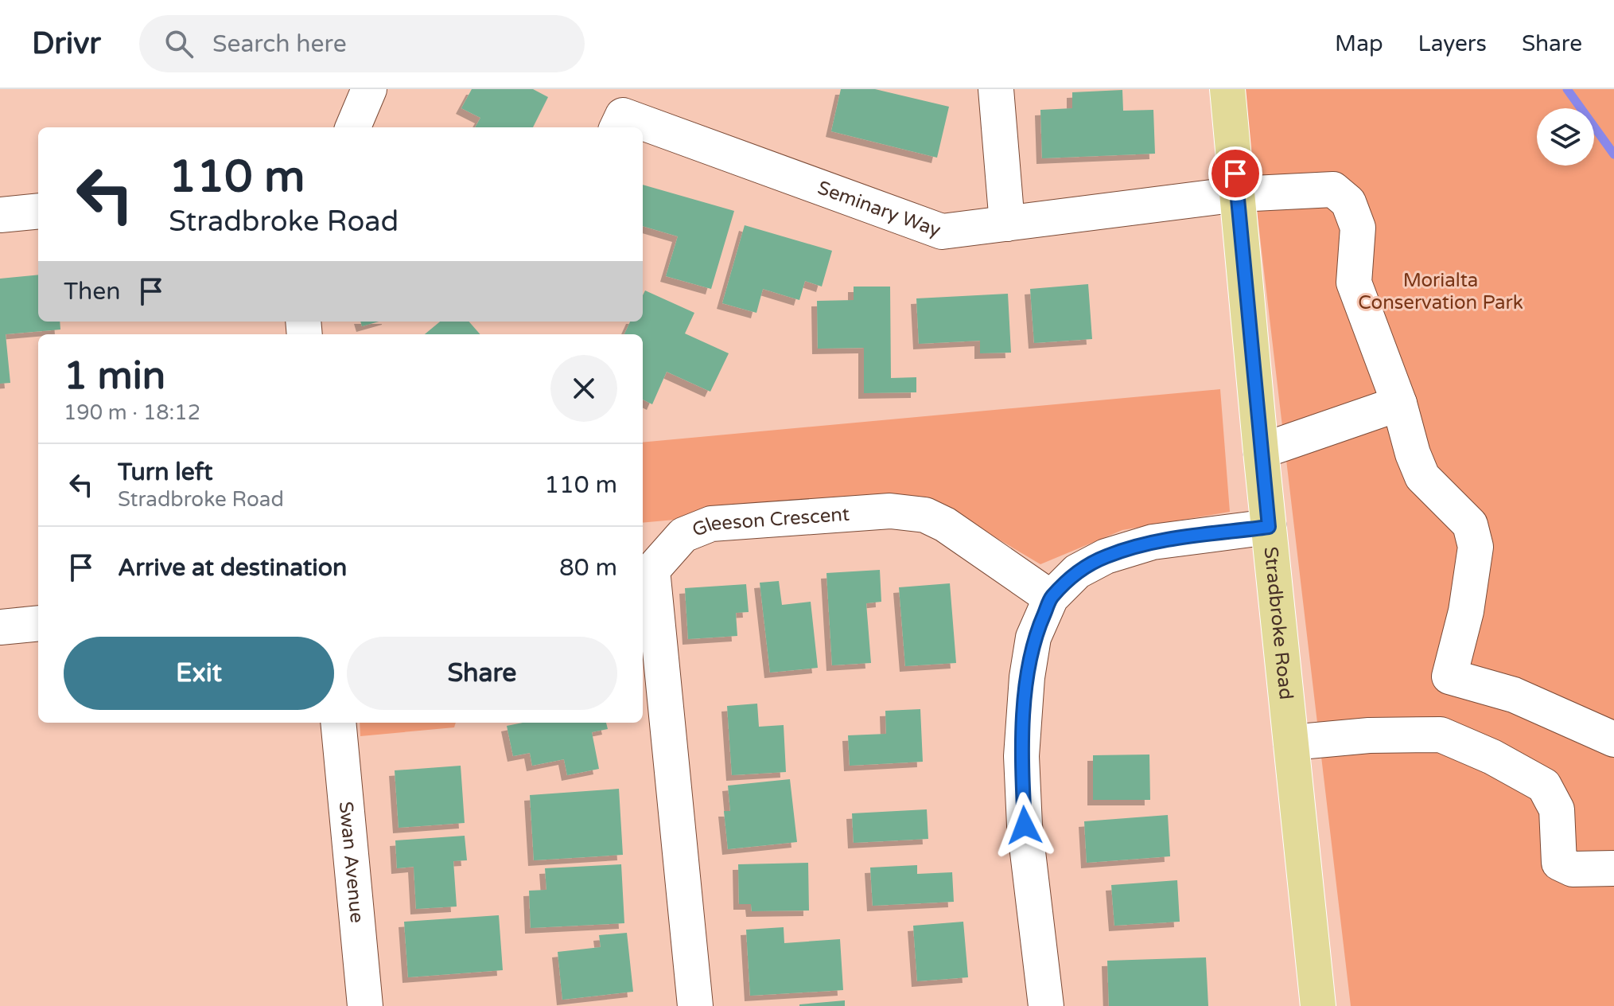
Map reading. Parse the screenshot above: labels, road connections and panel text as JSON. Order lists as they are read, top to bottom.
{
  "streets": {
    "main road": ["Stradbroke Road"],
    "street": ["Seminary Way", "Gleeson Crescent", "Swan Avenue"]
  },
  "crossings": [
    ["Seminary Way", "Stradbroke Road"]
  ],
  "parks": ["Morialta Conservation Park"],
  "page": {
    "header": "Drivr",
    "search": "Search here",
    "nav": ["Map", "Layers", "Share"],
    "turn": ["110 m", "Stradbroke Road"],
    "then": "Then",
    "heading": ["1 min", "190 m · 18:12"],
    "list": [
      {
        "name": "Turn left",
        "note": "Stradbroke Road",
        "value": "110 m"
      },
      {
        "name": "Arrive at destination",
        "value": "80 m"
      }
    ],
    "buttons": ["Exit", "Share"]
  }
}
